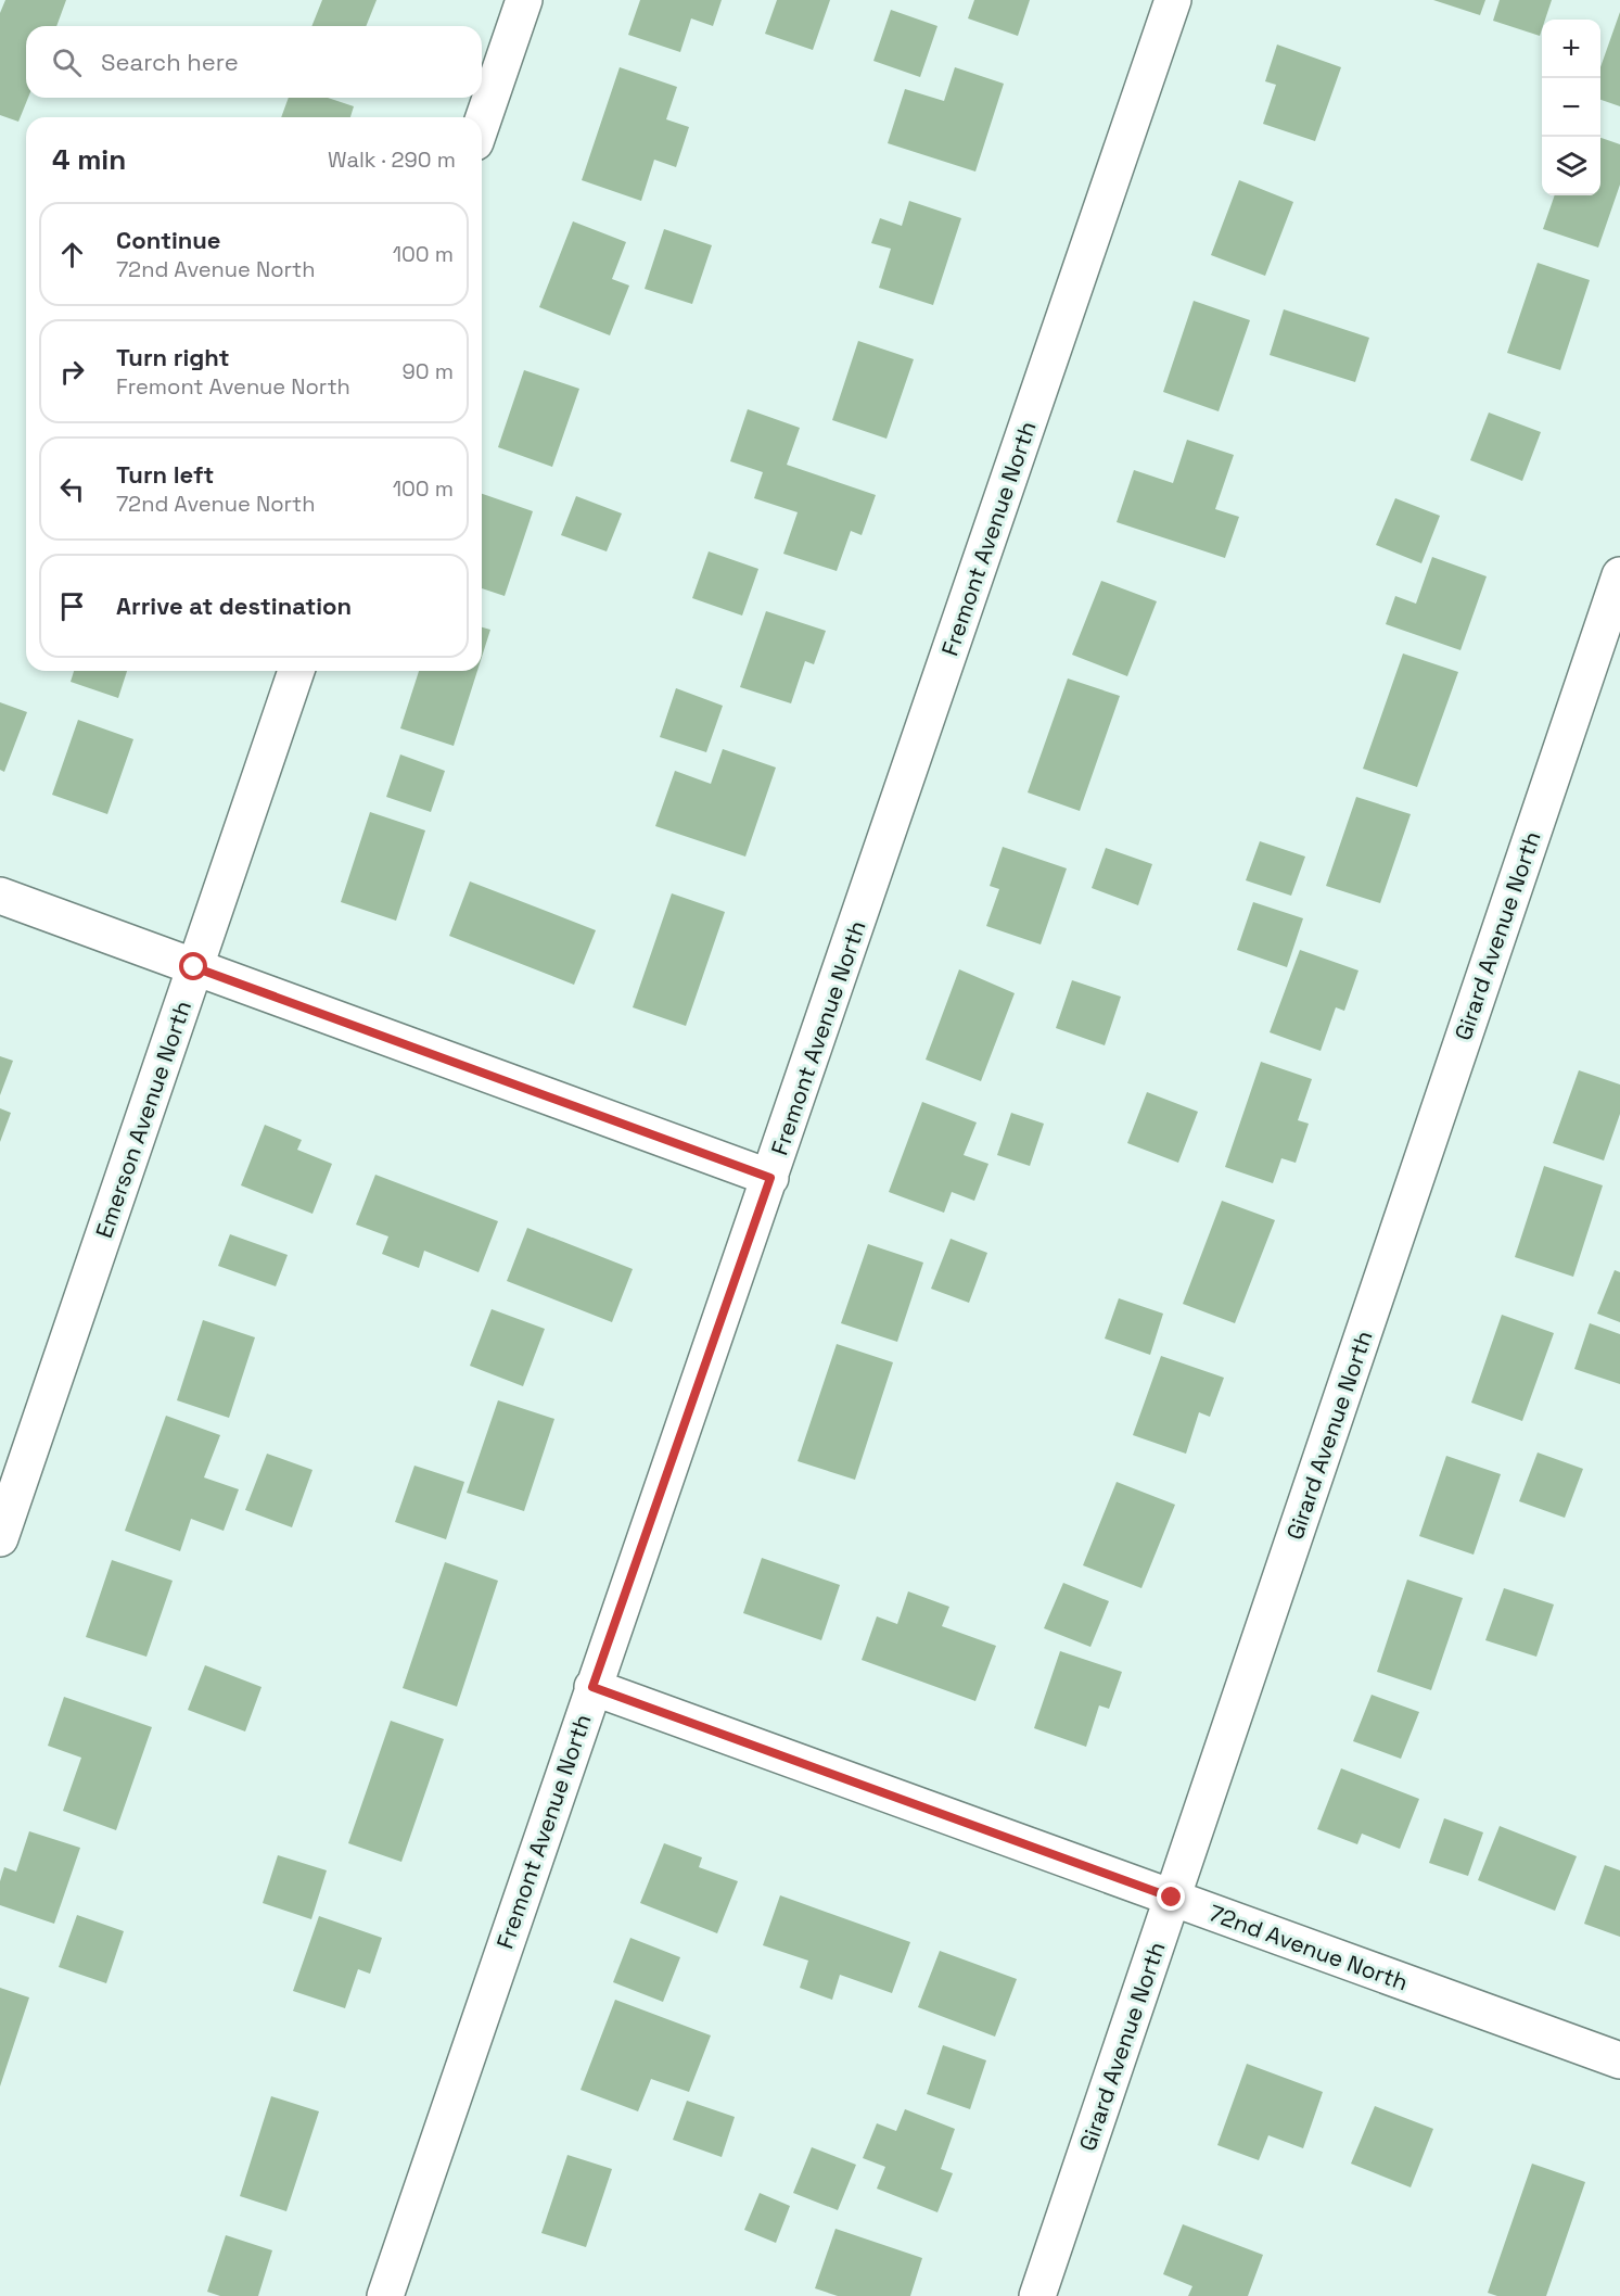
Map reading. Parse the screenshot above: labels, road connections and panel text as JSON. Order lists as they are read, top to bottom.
{
  "streets": {
    "street": [
      "Fremont Avenue North",
      "Girard Avenue North",
      "Emerson Avenue North",
      "72nd Avenue North"
    ]
  },
  "crossings": [
    ["Fremont Avenue North", "72nd Avenue North"],
    ["Girard Avenue North", "72nd Avenue North"]
  ],
  "page": {
    "map_buttons": ["+", "−"],
    "search": "Search here",
    "heading": ["4 min", "Walk · 290 m"],
    "list": [
      ["Continue", "72nd Avenue North", "100 m"],
      ["Turn right", "Fremont Avenue North", "90 m"],
      ["Turn left", "72nd Avenue North", "100 m"],
      "Arrive at destination"
    ]
  }
}
